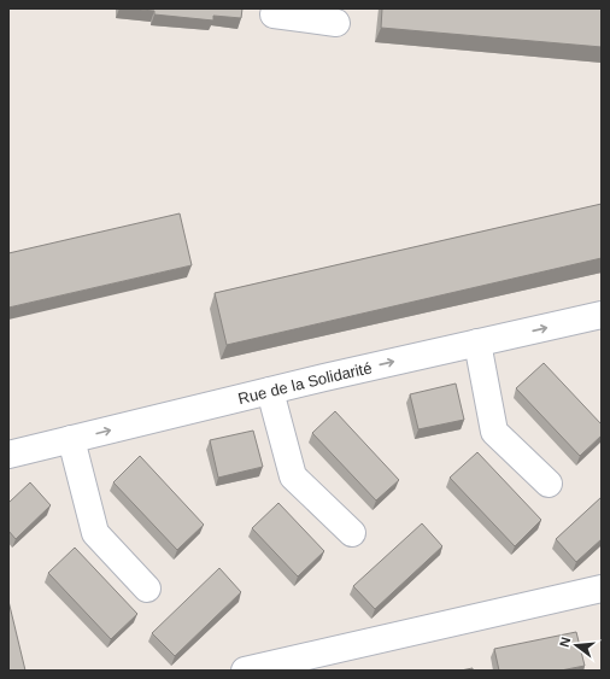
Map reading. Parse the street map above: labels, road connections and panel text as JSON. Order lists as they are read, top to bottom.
{
  "streets": {
    "street": ["Rue de la Solidarité"]
  },
  "one_way": ["Rue de la Solidarité"],
  "north": "left"
}
